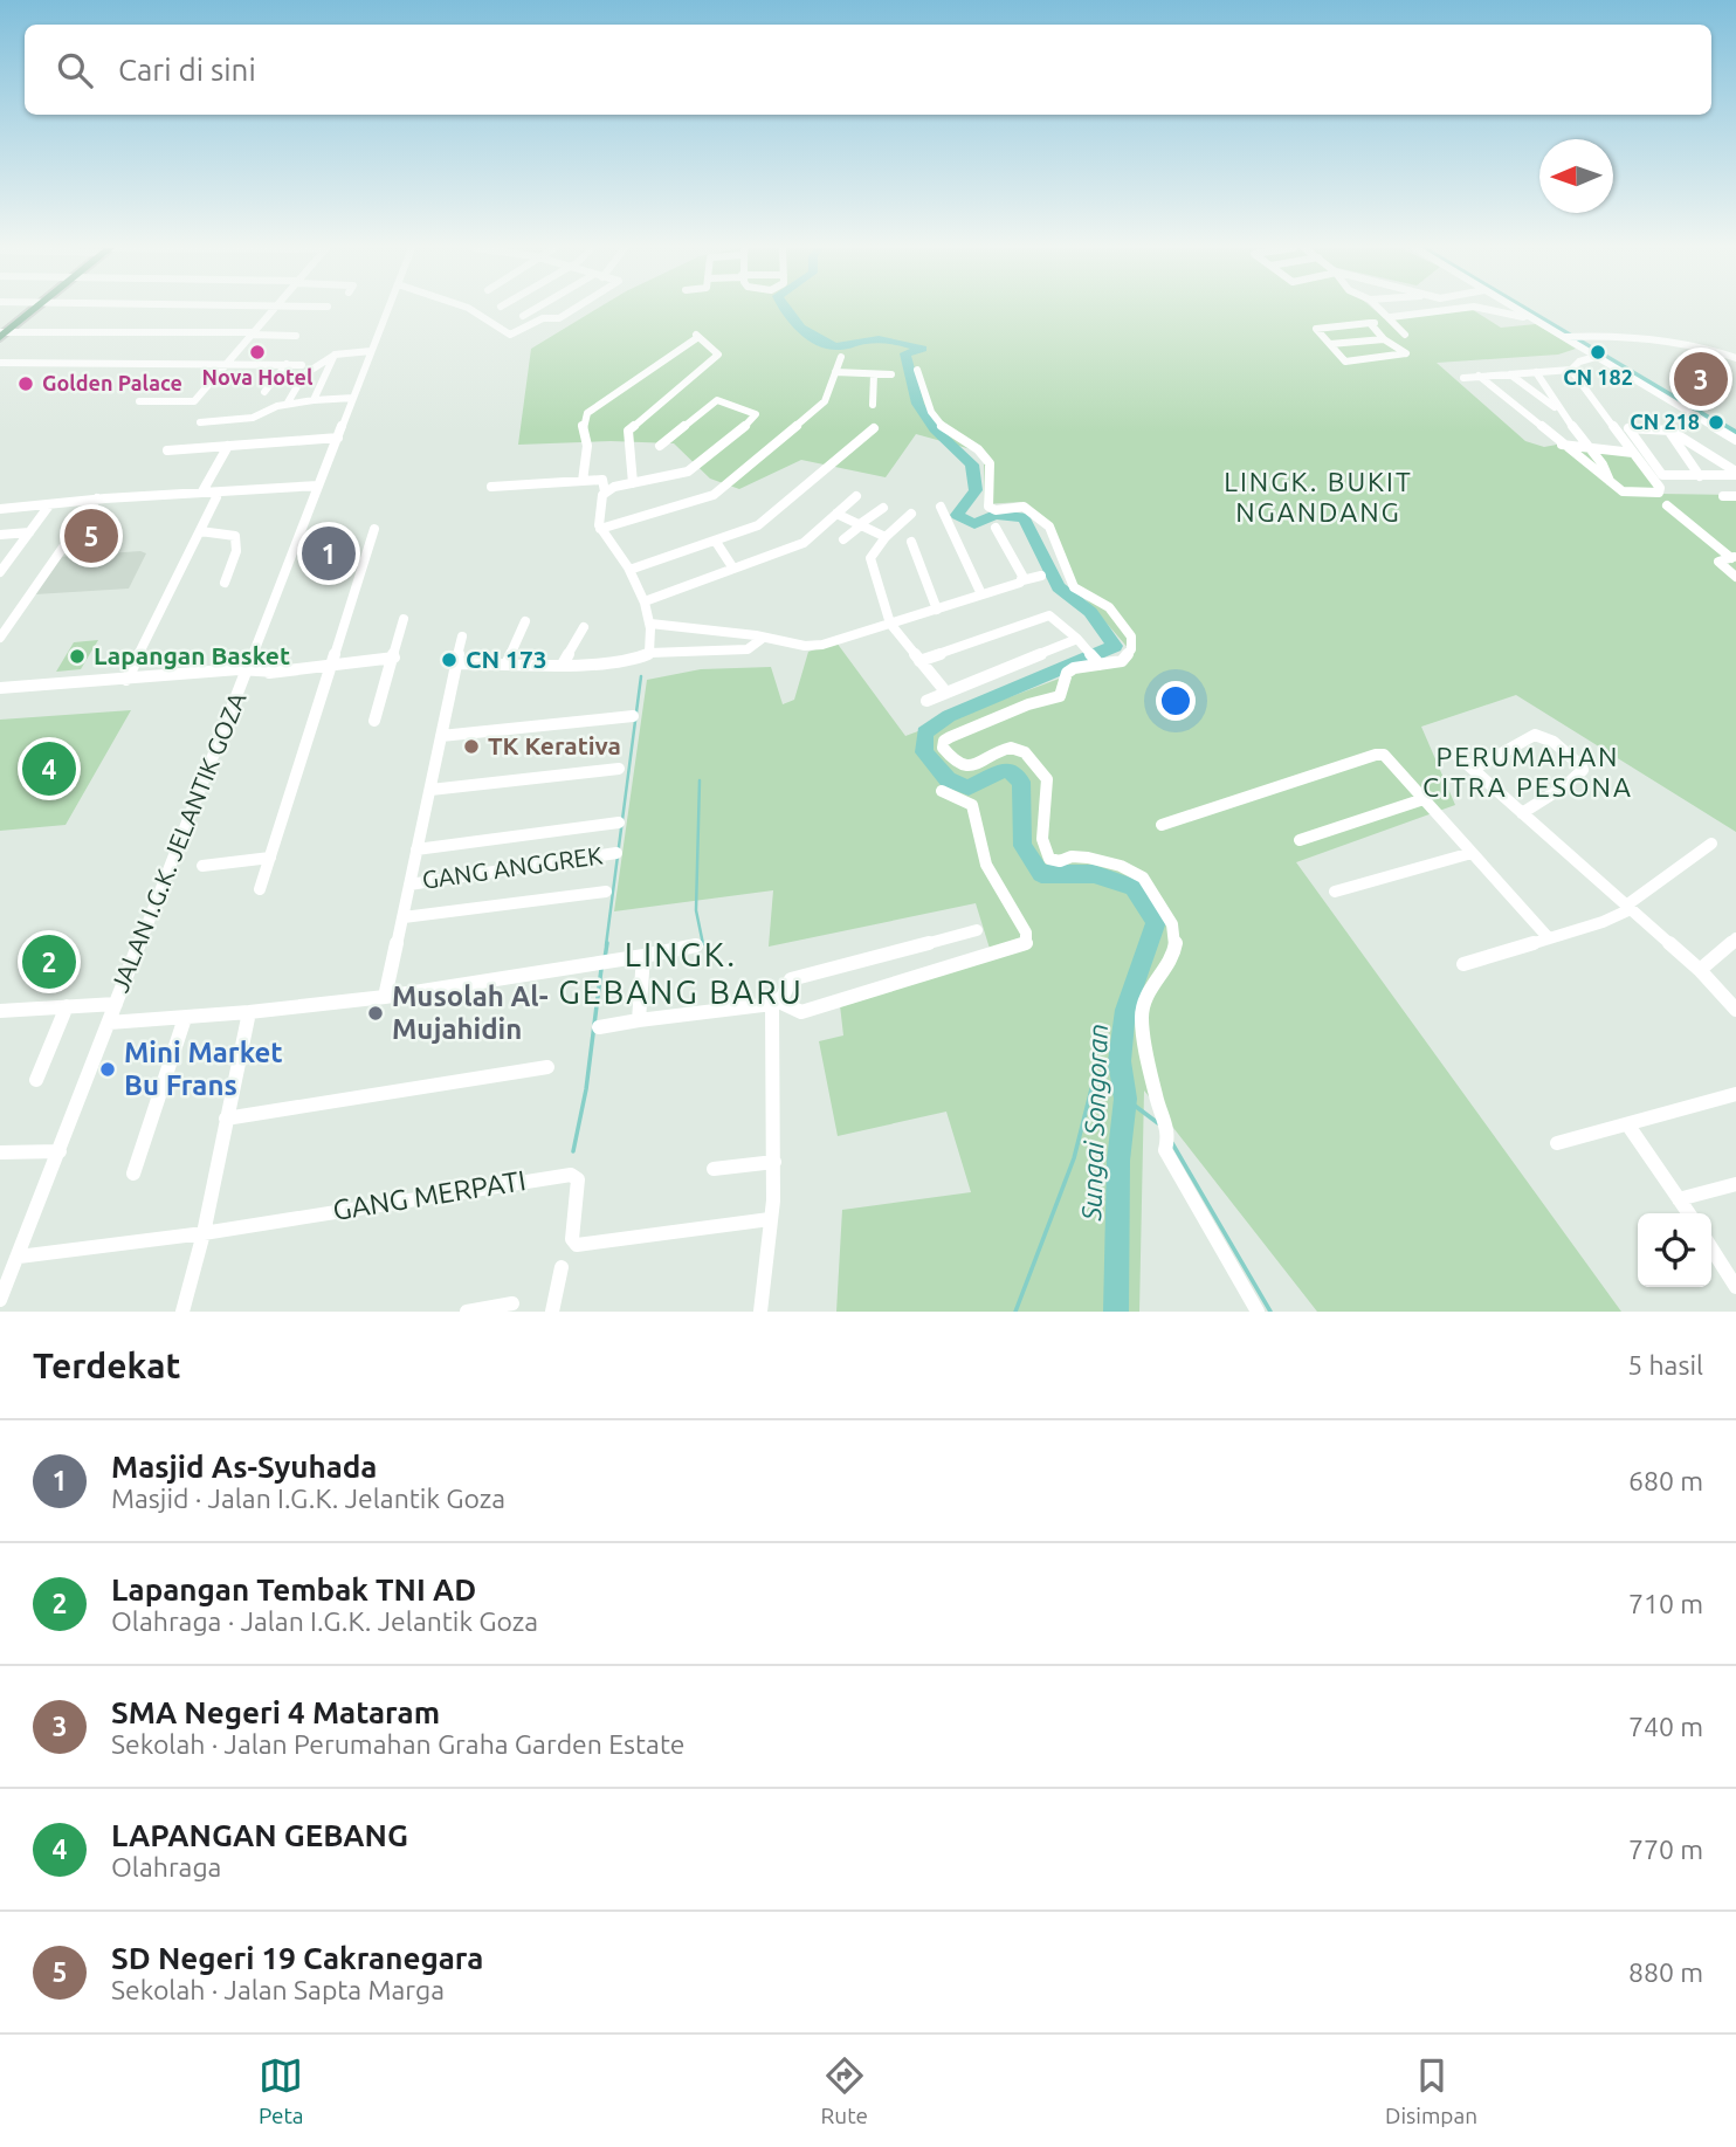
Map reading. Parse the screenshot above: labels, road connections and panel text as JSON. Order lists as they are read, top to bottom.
{
  "streets": {
    "street": ["JALAN I.G.K. JELANTIK GOZA", "GANG ANGGREK", "GANG MERPATI"]
  },
  "crossings": [
    ["JALAN I.G.K. JELANTIK GOZA", "GANG MERPATI"]
  ],
  "districts": ["LINGK. BUKIT NGANDANG", "PERUMAHAN CITRA PESONA", "LINGK. GEBANG BARU"],
  "water": ["Sungai Songoran"],
  "places": [
    "Nova Hotel",
    "CN 182",
    "Golden Palace",
    "CN 218",
    "Lapangan Basket",
    "CN 173",
    "TK Kerativa",
    "Musolah Al- Mujahidin",
    "Mini Market Bu Frans"
  ],
  "north": "left",
  "page": {
    "search": "Cari di sini",
    "pins": [
      "3",
      "5",
      "1",
      "4",
      "2"
    ],
    "heading": ["Terdekat", "5 hasil"],
    "list": [
      {
        "mark": "1",
        "name": "Masjid As-Syuhada",
        "note": "Masjid · Jalan I.G.K. Jelantik Goza",
        "value": "680 m"
      },
      {
        "mark": "2",
        "name": "Lapangan Tembak TNI AD",
        "note": "Olahraga · Jalan I.G.K. Jelantik Goza",
        "value": "710 m"
      },
      {
        "mark": "3",
        "name": "SMA Negeri 4 Mataram",
        "note": "Sekolah · Jalan Perumahan Graha Garden Estate",
        "value": "740 m"
      },
      {
        "mark": "4",
        "name": "LAPANGAN GEBANG",
        "note": "Olahraga",
        "value": "770 m"
      },
      {
        "mark": "5",
        "name": "SD Negeri 19 Cakranegara",
        "note": "Sekolah · Jalan Sapta Marga",
        "value": "880 m"
      }
    ],
    "nav": ["Peta", "Rute", "Disimpan"]
  }
}
